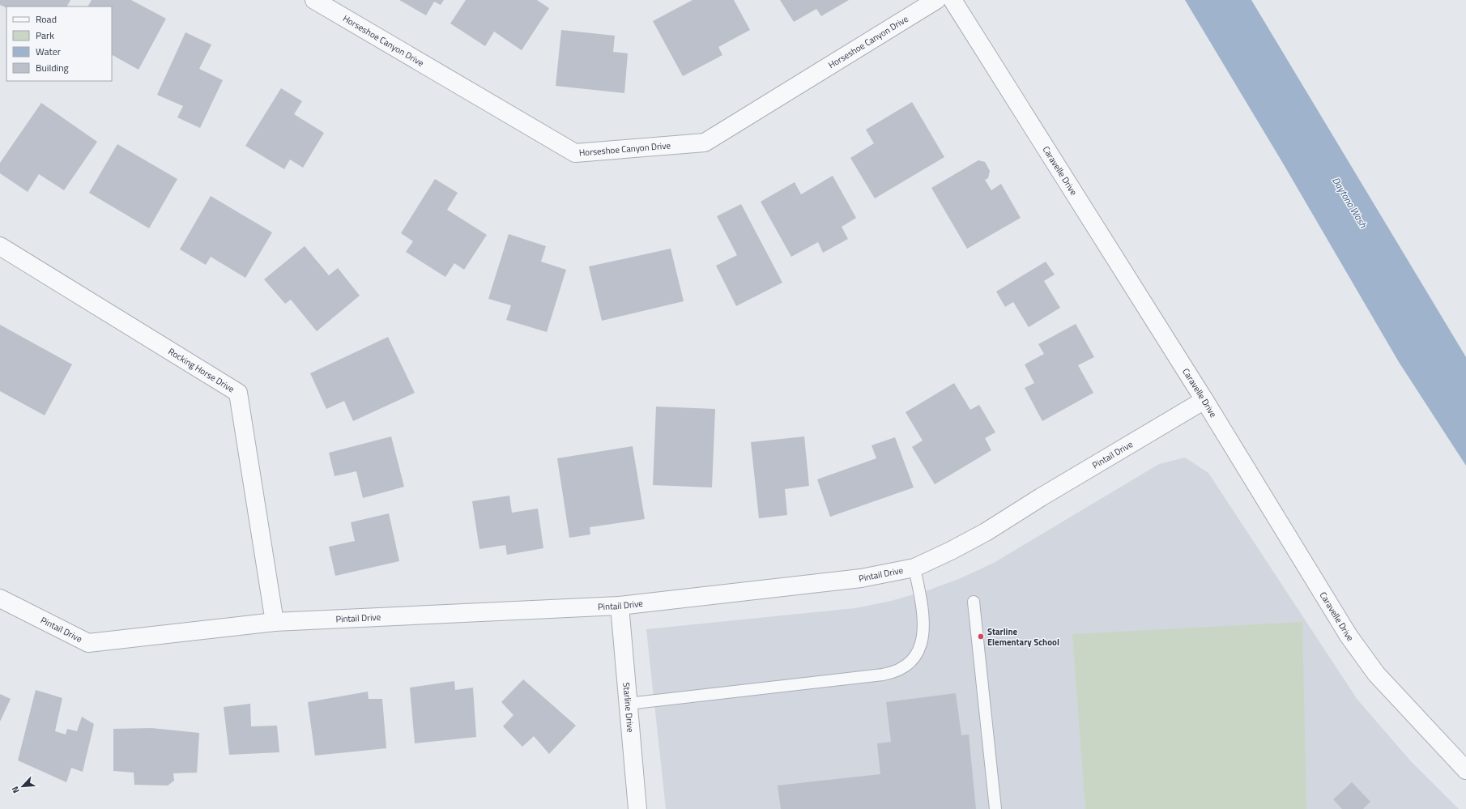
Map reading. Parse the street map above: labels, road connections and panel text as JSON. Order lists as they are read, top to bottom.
{
  "streets": {
    "street": [
      "Horseshoe Canyon Drive",
      "Caravelle Drive",
      "Rocking Horse Drive",
      "Pintail Drive",
      "Starline Drive"
    ]
  },
  "crossings": [
    ["Caravelle Drive", "Pintail Drive"],
    ["Rocking Horse Drive", "Pintail Drive"],
    ["Pintail Drive", "Starline Drive"]
  ],
  "water": ["Daytona Wash"],
  "places": ["Starline Elementary School"],
  "legend": [
    "Road",
    "Park",
    "Water",
    "Building"
  ],
  "north": "bottom left"
}
